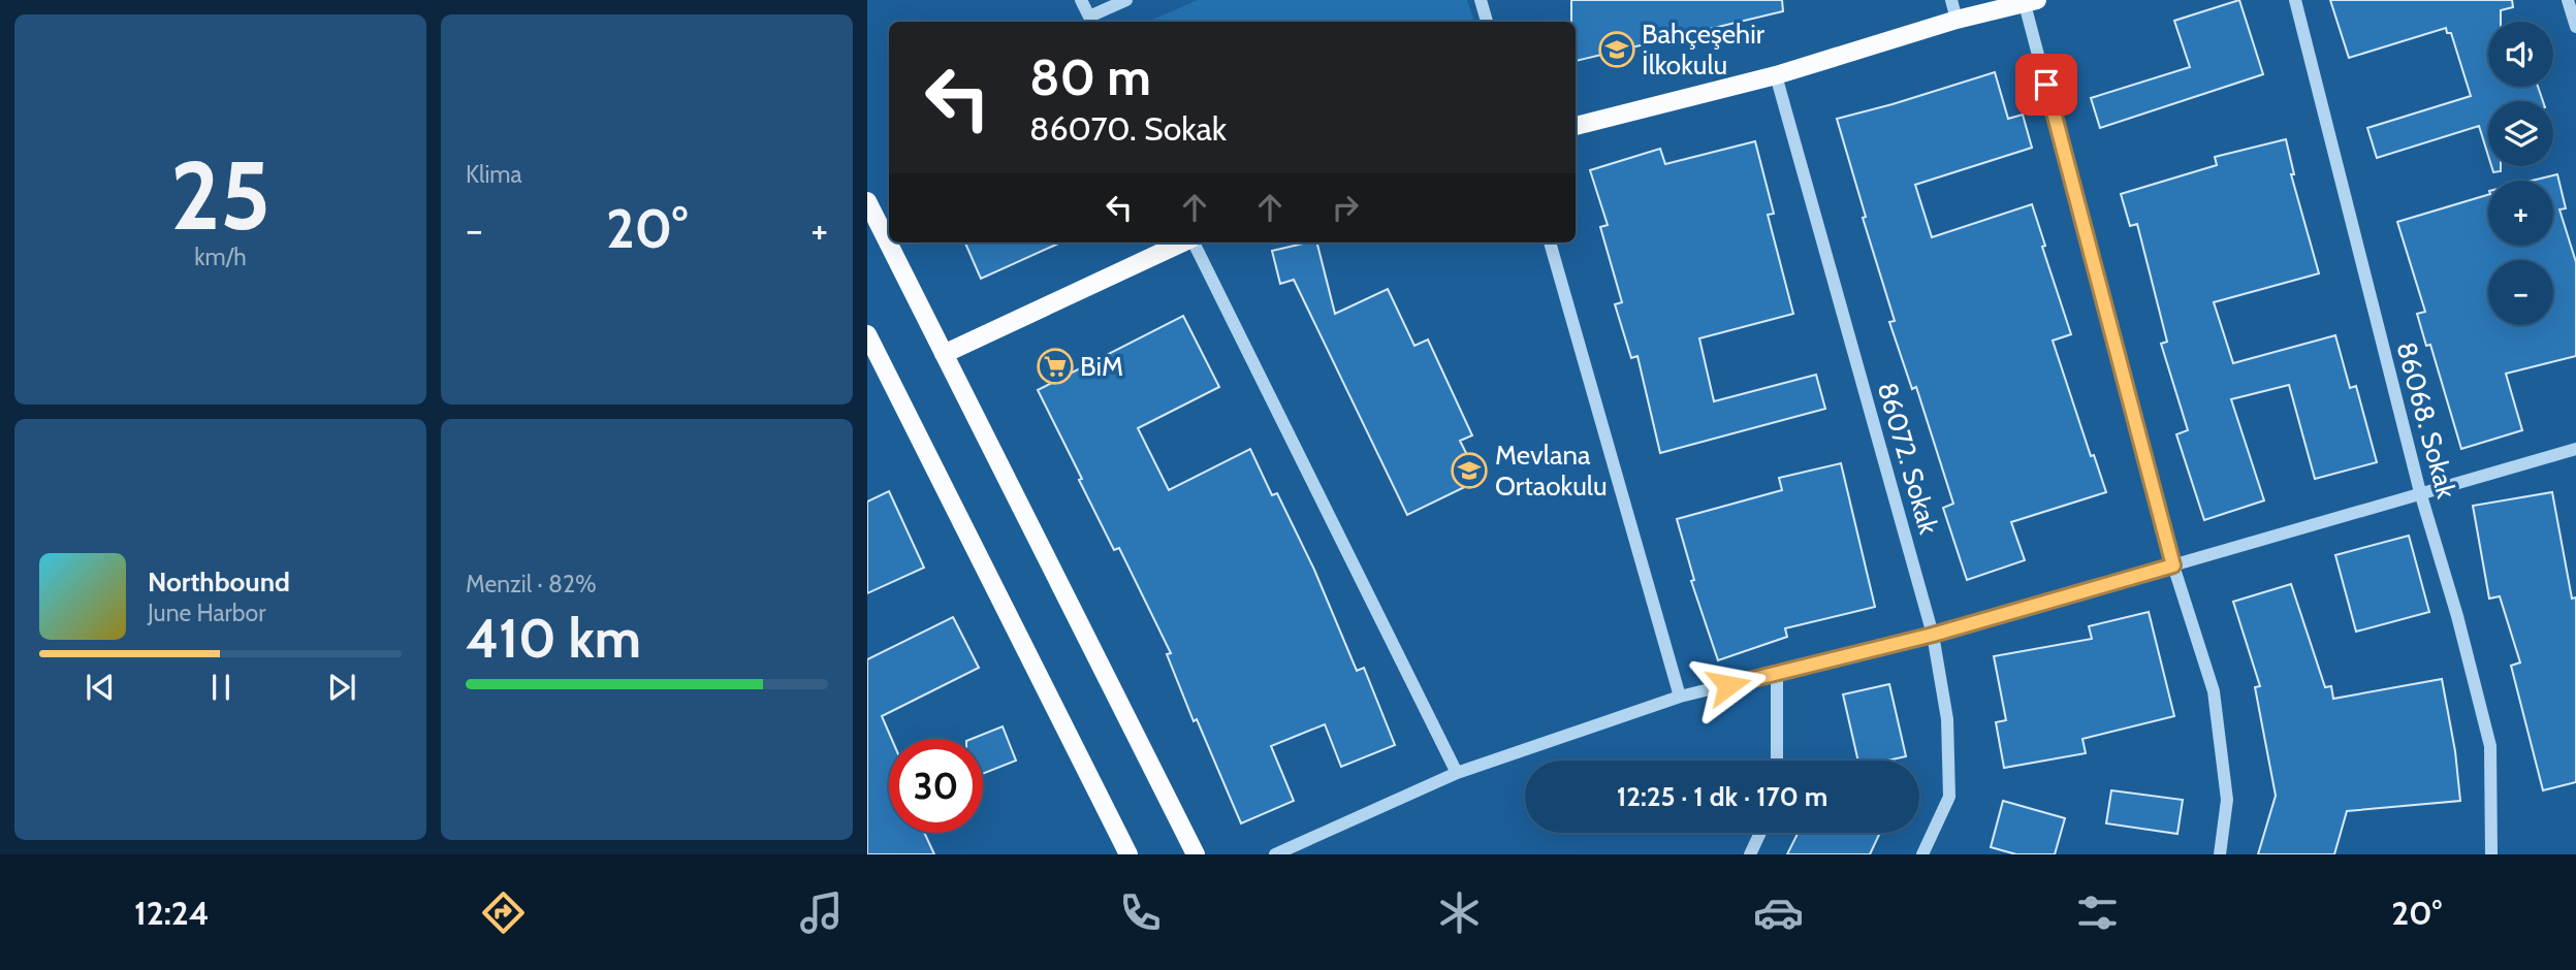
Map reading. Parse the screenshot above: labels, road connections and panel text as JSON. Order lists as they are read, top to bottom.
{
  "streets": {
    "street": ["86068. Sokak", "86072. Sokak"]
  },
  "places": {
    "school or university": ["Bahçeşehir İlkokulu", "Mevlana Ortaokulu"],
    "supermarket": ["BiM"]
  },
  "page": {
    "tile": [
      ["25", "km/h"],
      "Klima",
      ["Menzil · 82%", "410 km"]
    ],
    "map_buttons": ["+", "−"],
    "turn": ["80 m", "86070. Sokak"],
    "heat": ["−", "20°", "+"],
    "song": ["Northbound", "June Harbor"],
    "limit": "30",
    "trip": "12:25 · 1 dk · 170 m",
    "tabs": ["12:24", "20°"]
  }
}
